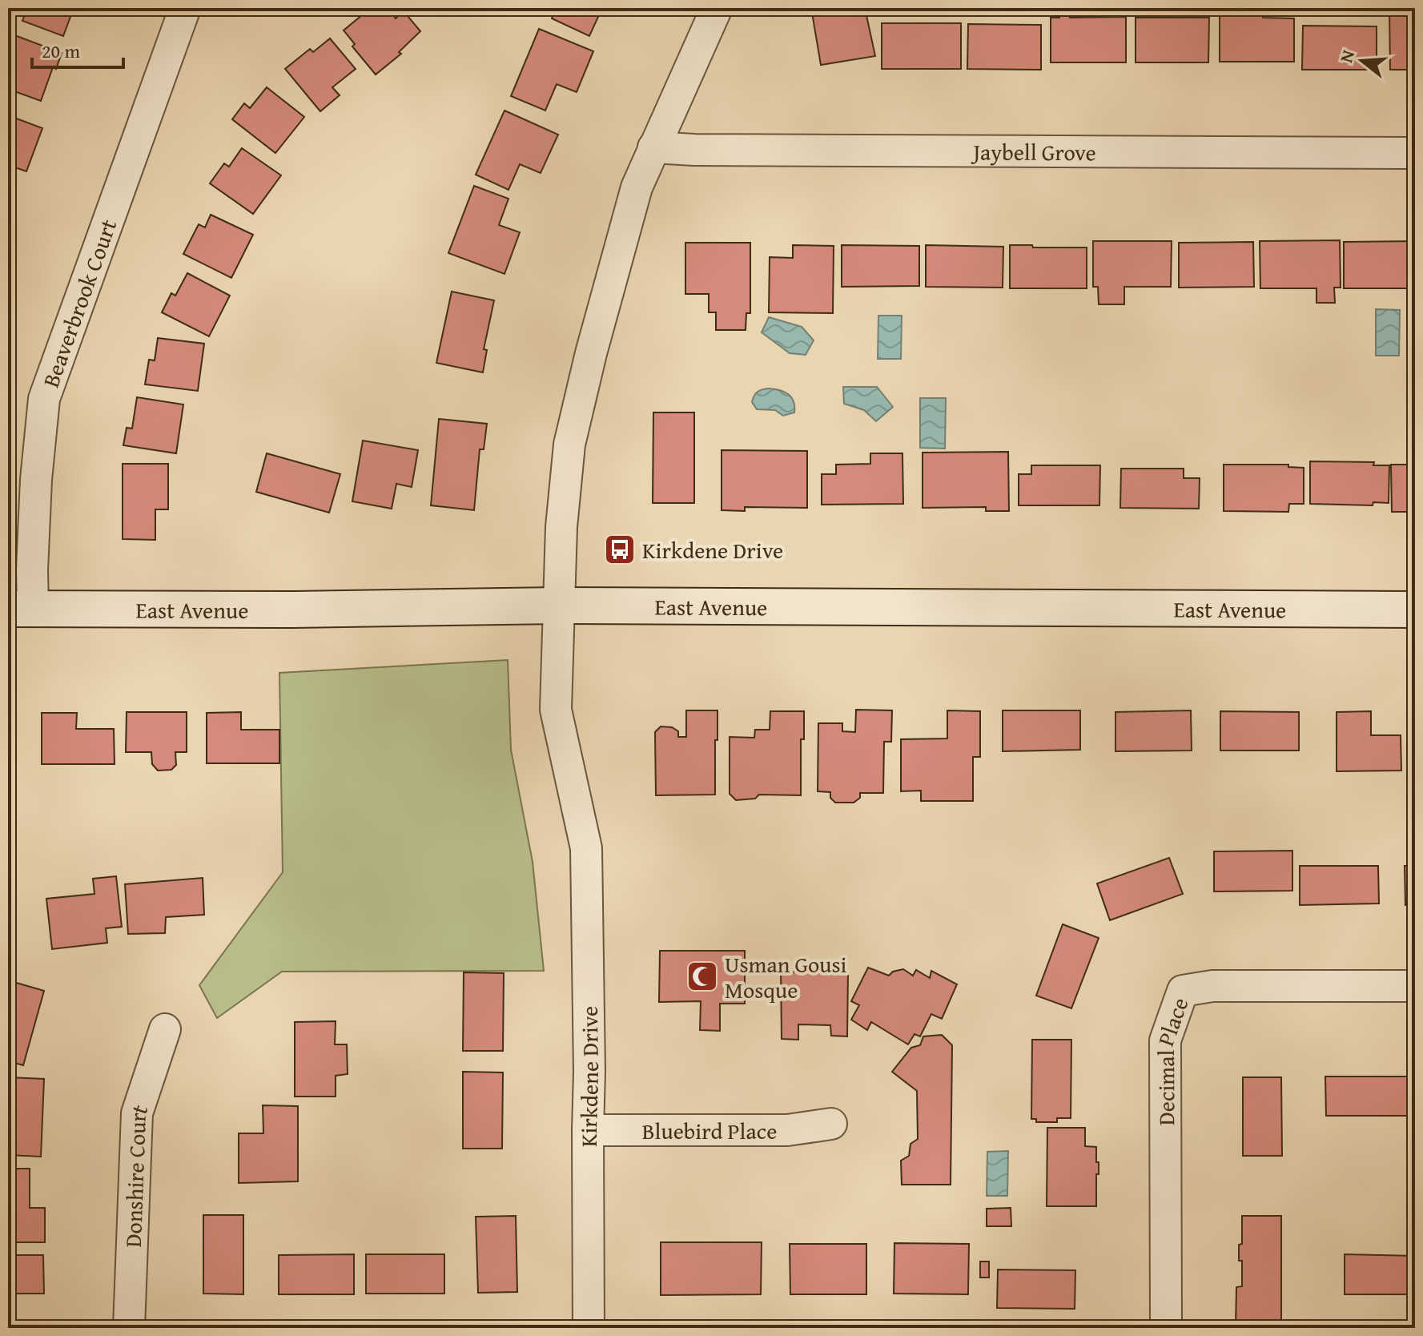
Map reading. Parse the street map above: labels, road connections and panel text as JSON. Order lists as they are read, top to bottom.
{
  "streets": {
    "street": [
      "Jaybell Grove",
      "Beaverbrook Court",
      "East Avenue",
      "Decimal Place",
      "Kirkdene Drive",
      "Bluebird Place",
      "Donshire Court"
    ]
  },
  "crossings": [
    ["Jaybell Grove", "Kirkdene Drive"],
    ["Beaverbrook Court", "East Avenue"],
    ["East Avenue", "Kirkdene Drive"],
    ["Kirkdene Drive", "Bluebird Place"]
  ],
  "places": {
    "bus stop": ["Kirkdene Drive"],
    "mosque": ["Usman Gousi Mosque"]
  },
  "scale_bar": "20 m",
  "north": "left"
}
